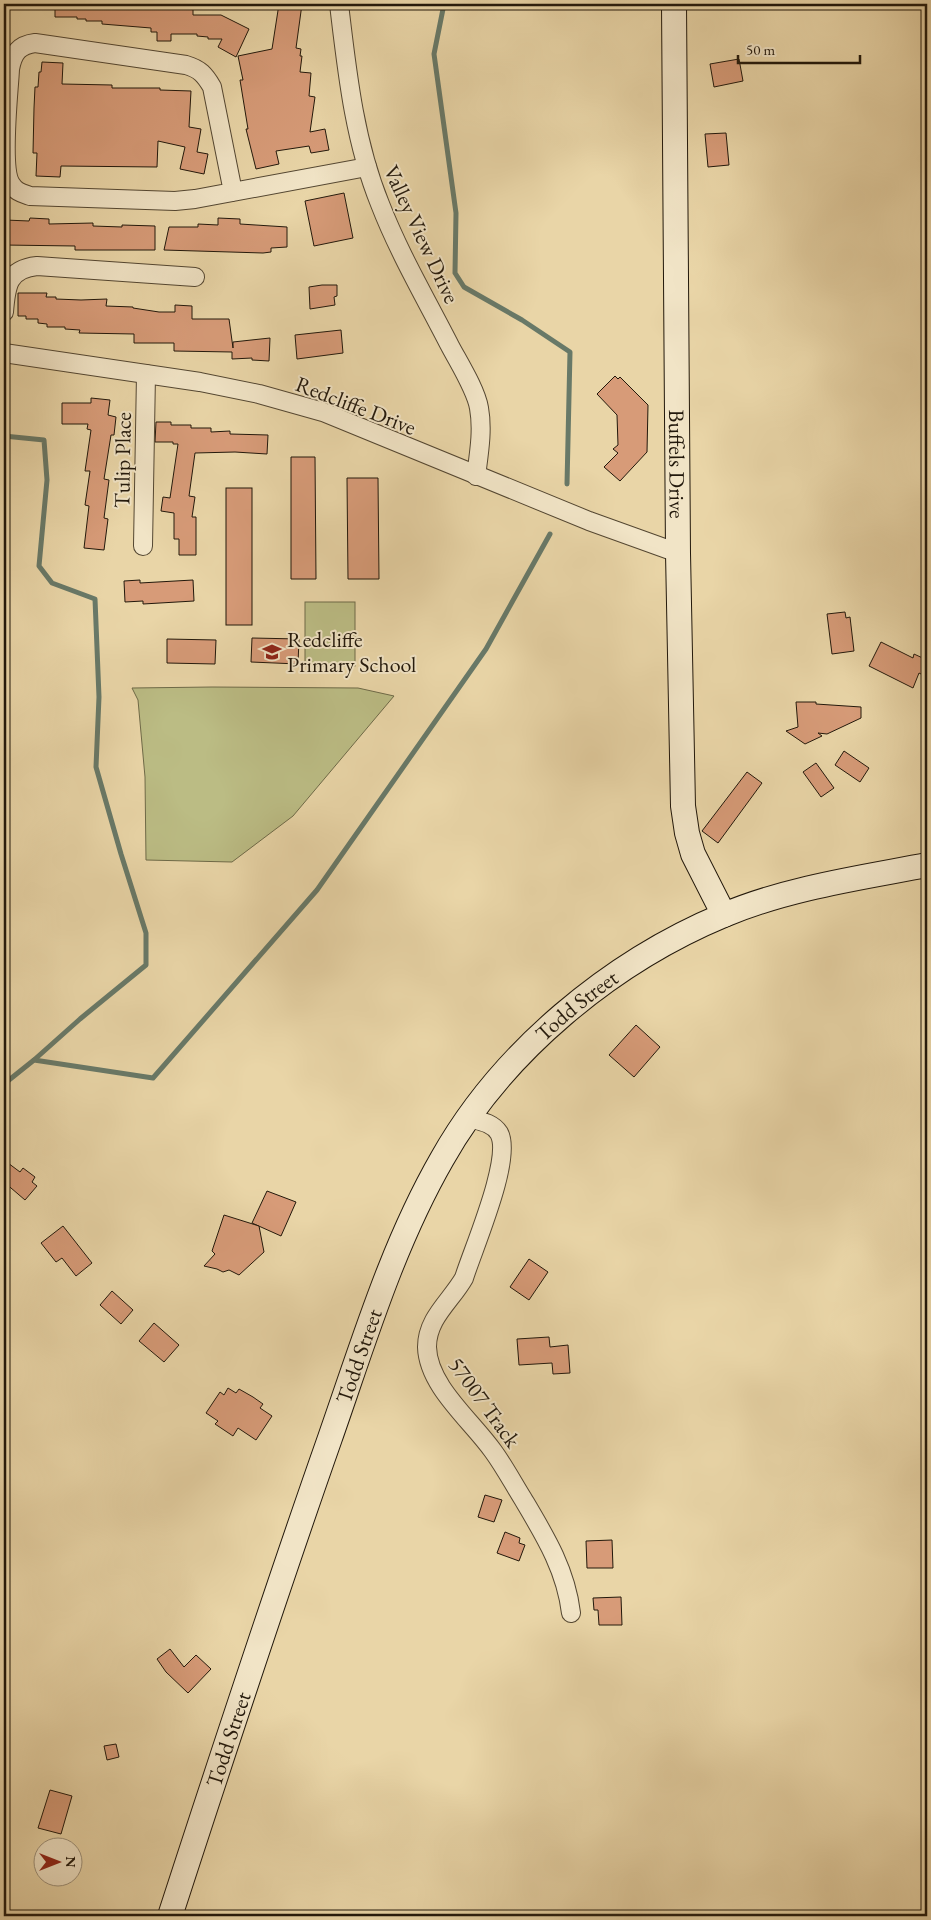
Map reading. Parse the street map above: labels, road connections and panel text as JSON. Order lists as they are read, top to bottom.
{
  "streets": {
    "street": [
      "Valley View Drive",
      "Redcliffe Drive",
      "Tulip Place",
      "Buffels Drive",
      "Todd Street",
      "57007 Track"
    ]
  },
  "crossings": [
    ["Valley View Drive", "Redcliffe Drive"],
    ["Redcliffe Drive", "Tulip Place"],
    ["Redcliffe Drive", "Buffels Drive"],
    ["Buffels Drive", "Todd Street"],
    ["Todd Street", "57007 Track"]
  ],
  "places": {
    "school or university": ["Redcliffe Primary School"]
  },
  "scale_bar": "50 m",
  "north": "right"
}
